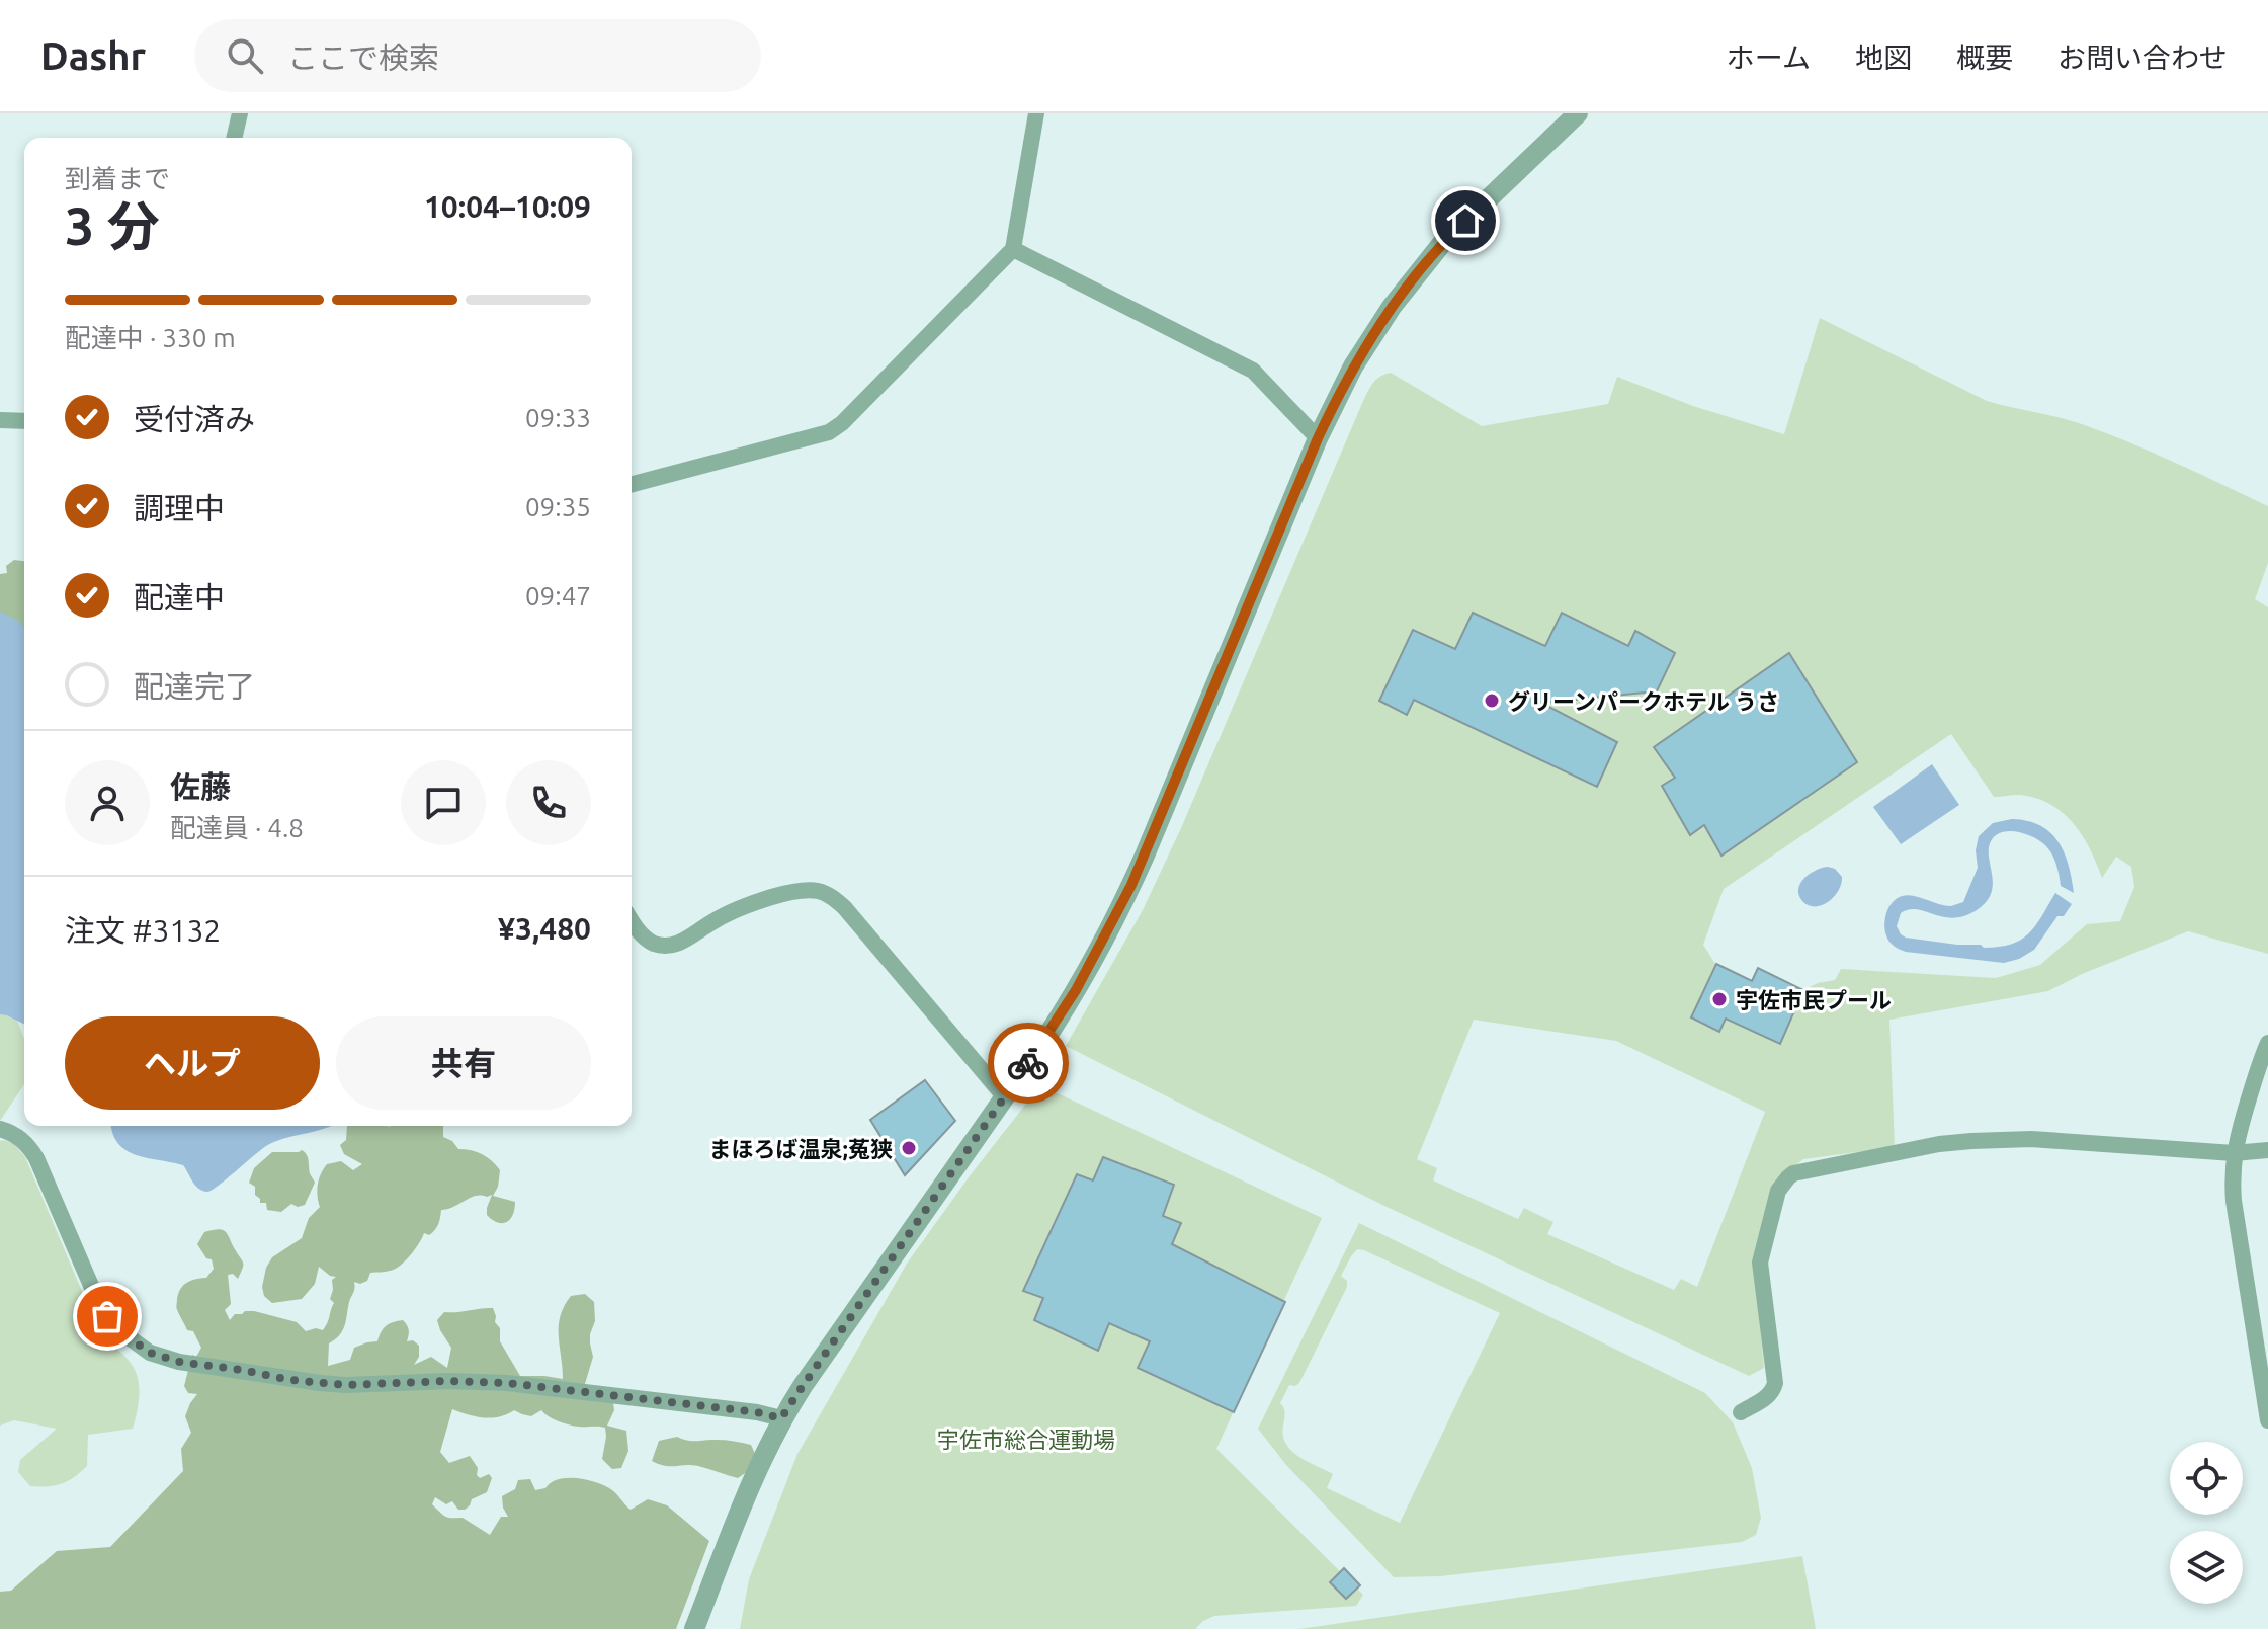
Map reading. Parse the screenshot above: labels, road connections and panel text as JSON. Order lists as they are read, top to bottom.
{
  "parks": ["宇佐市総合運動場"],
  "places": ["グリーンパークホテル うさ", "宇佐市民プール", "まほろば温泉;菟狭"],
  "page": {
    "header": "Dashr",
    "search": "ここで検索",
    "nav": [
      "ホーム",
      "地図",
      "概要",
      "お問い合わせ"
    ],
    "heading": ["3 分", "到着まで", "10:04–10:09"],
    "panel": [
      "佐藤",
      "配達員 · 4.8",
      "注文 #3132",
      "¥3,480"
    ],
    "bar": "配達中 · 330 m",
    "list": [
      ["受付済み", "09:33"],
      ["調理中", "09:35"],
      ["配達中", "09:47"],
      "配達完了"
    ],
    "buttons": ["ヘルプ", "共有"]
  }
}
